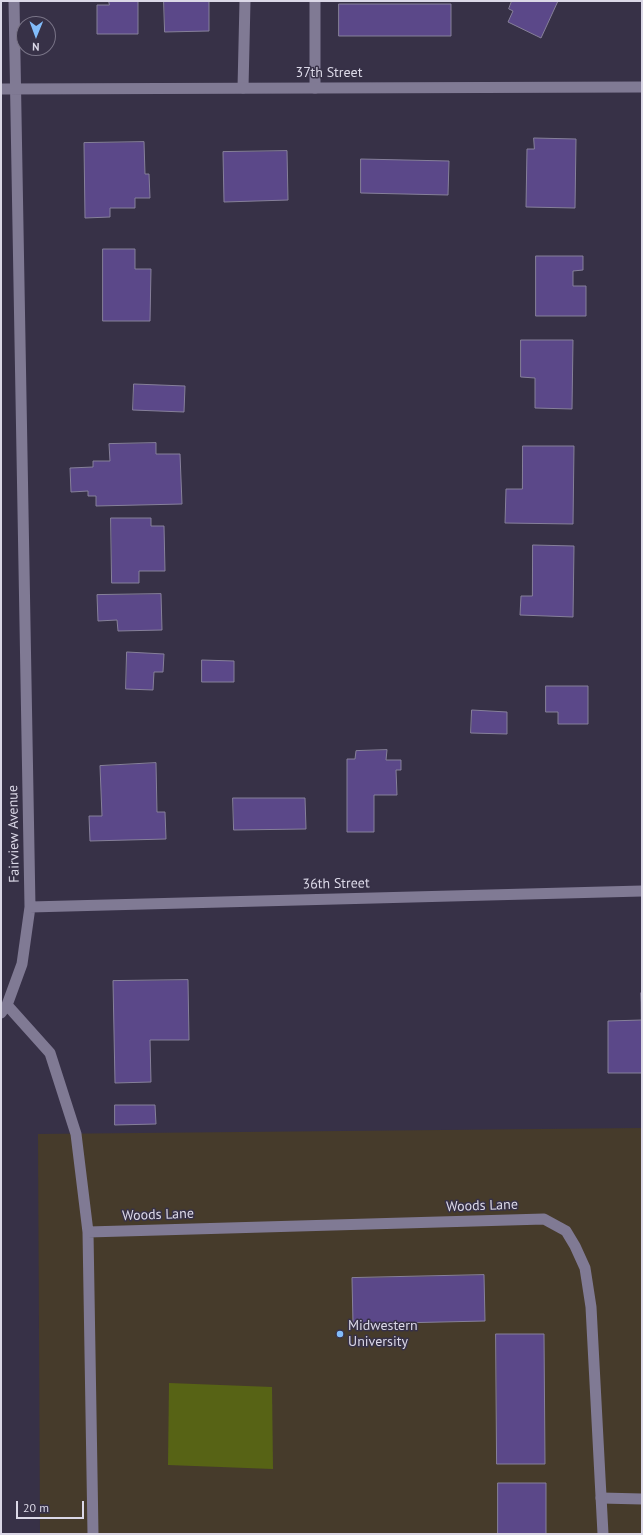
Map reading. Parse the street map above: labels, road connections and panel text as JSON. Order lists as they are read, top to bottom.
{
  "streets": {
    "street": [
      "37th Street",
      "Fairview Avenue",
      "36th Street",
      "Woods Lane"
    ]
  },
  "crossings": [
    ["37th Street", "Fairview Avenue"],
    ["Fairview Avenue", "36th Street"]
  ],
  "places": ["Midwestern University"],
  "scale_bar": "20 m",
  "north": "bottom"
}
